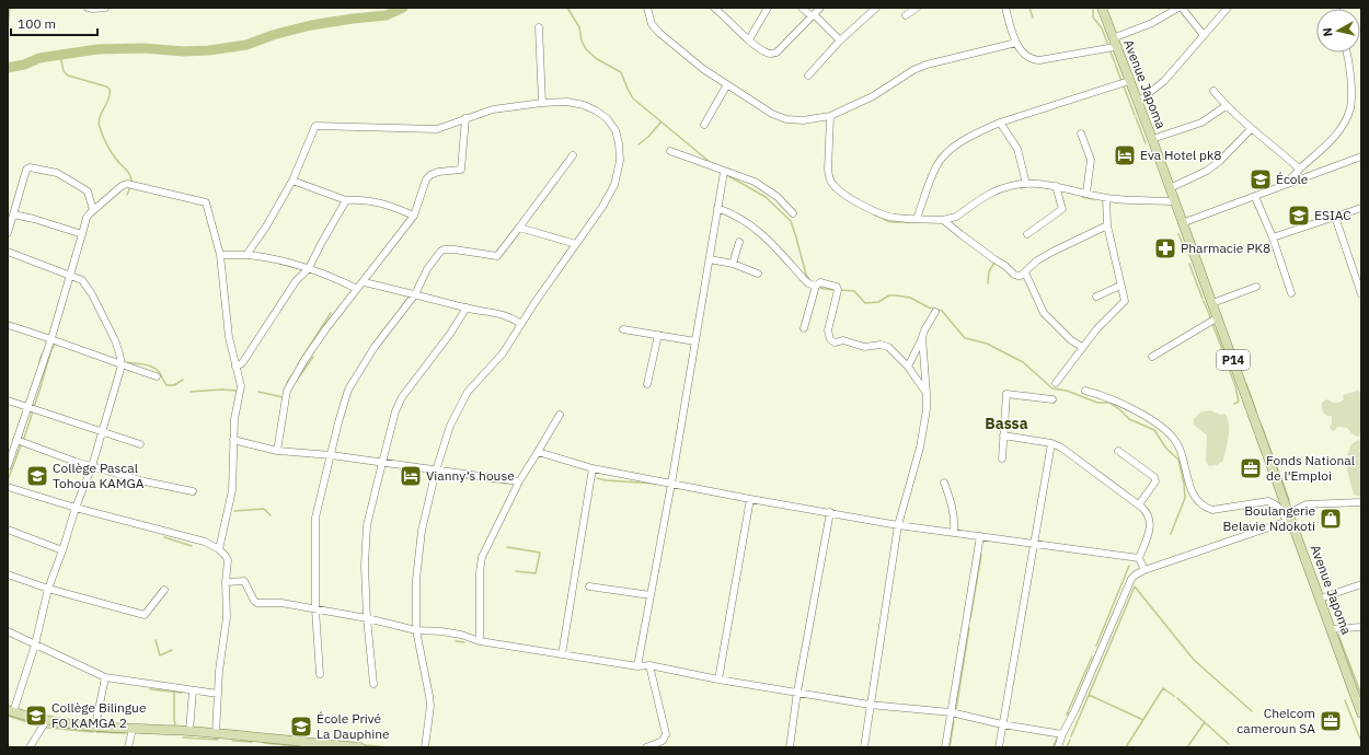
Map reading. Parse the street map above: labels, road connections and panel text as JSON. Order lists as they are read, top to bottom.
{
  "streets": {
    "main road": ["Avenue Japoma", "P14"]
  },
  "districts": ["Bassa"],
  "places": {
    "hotel": ["Eva Hotel pk8", "Vianny’s house"],
    "school or university": [
      "École",
      "ESIAC",
      "Collège Pascal Tohoua KAMGA",
      "Collège Bilingue FO KAMGA 2",
      "École Privé La Dauphine"
    ],
    "pharmacy": ["Pharmacie PK8"],
    "office": ["Fonds National de l'Emploi", "Chelcom cameroun SA"],
    "shop": ["Boulangerie Belavie Ndokoti"]
  },
  "scale_bar": "100 m",
  "north": "left"
}
